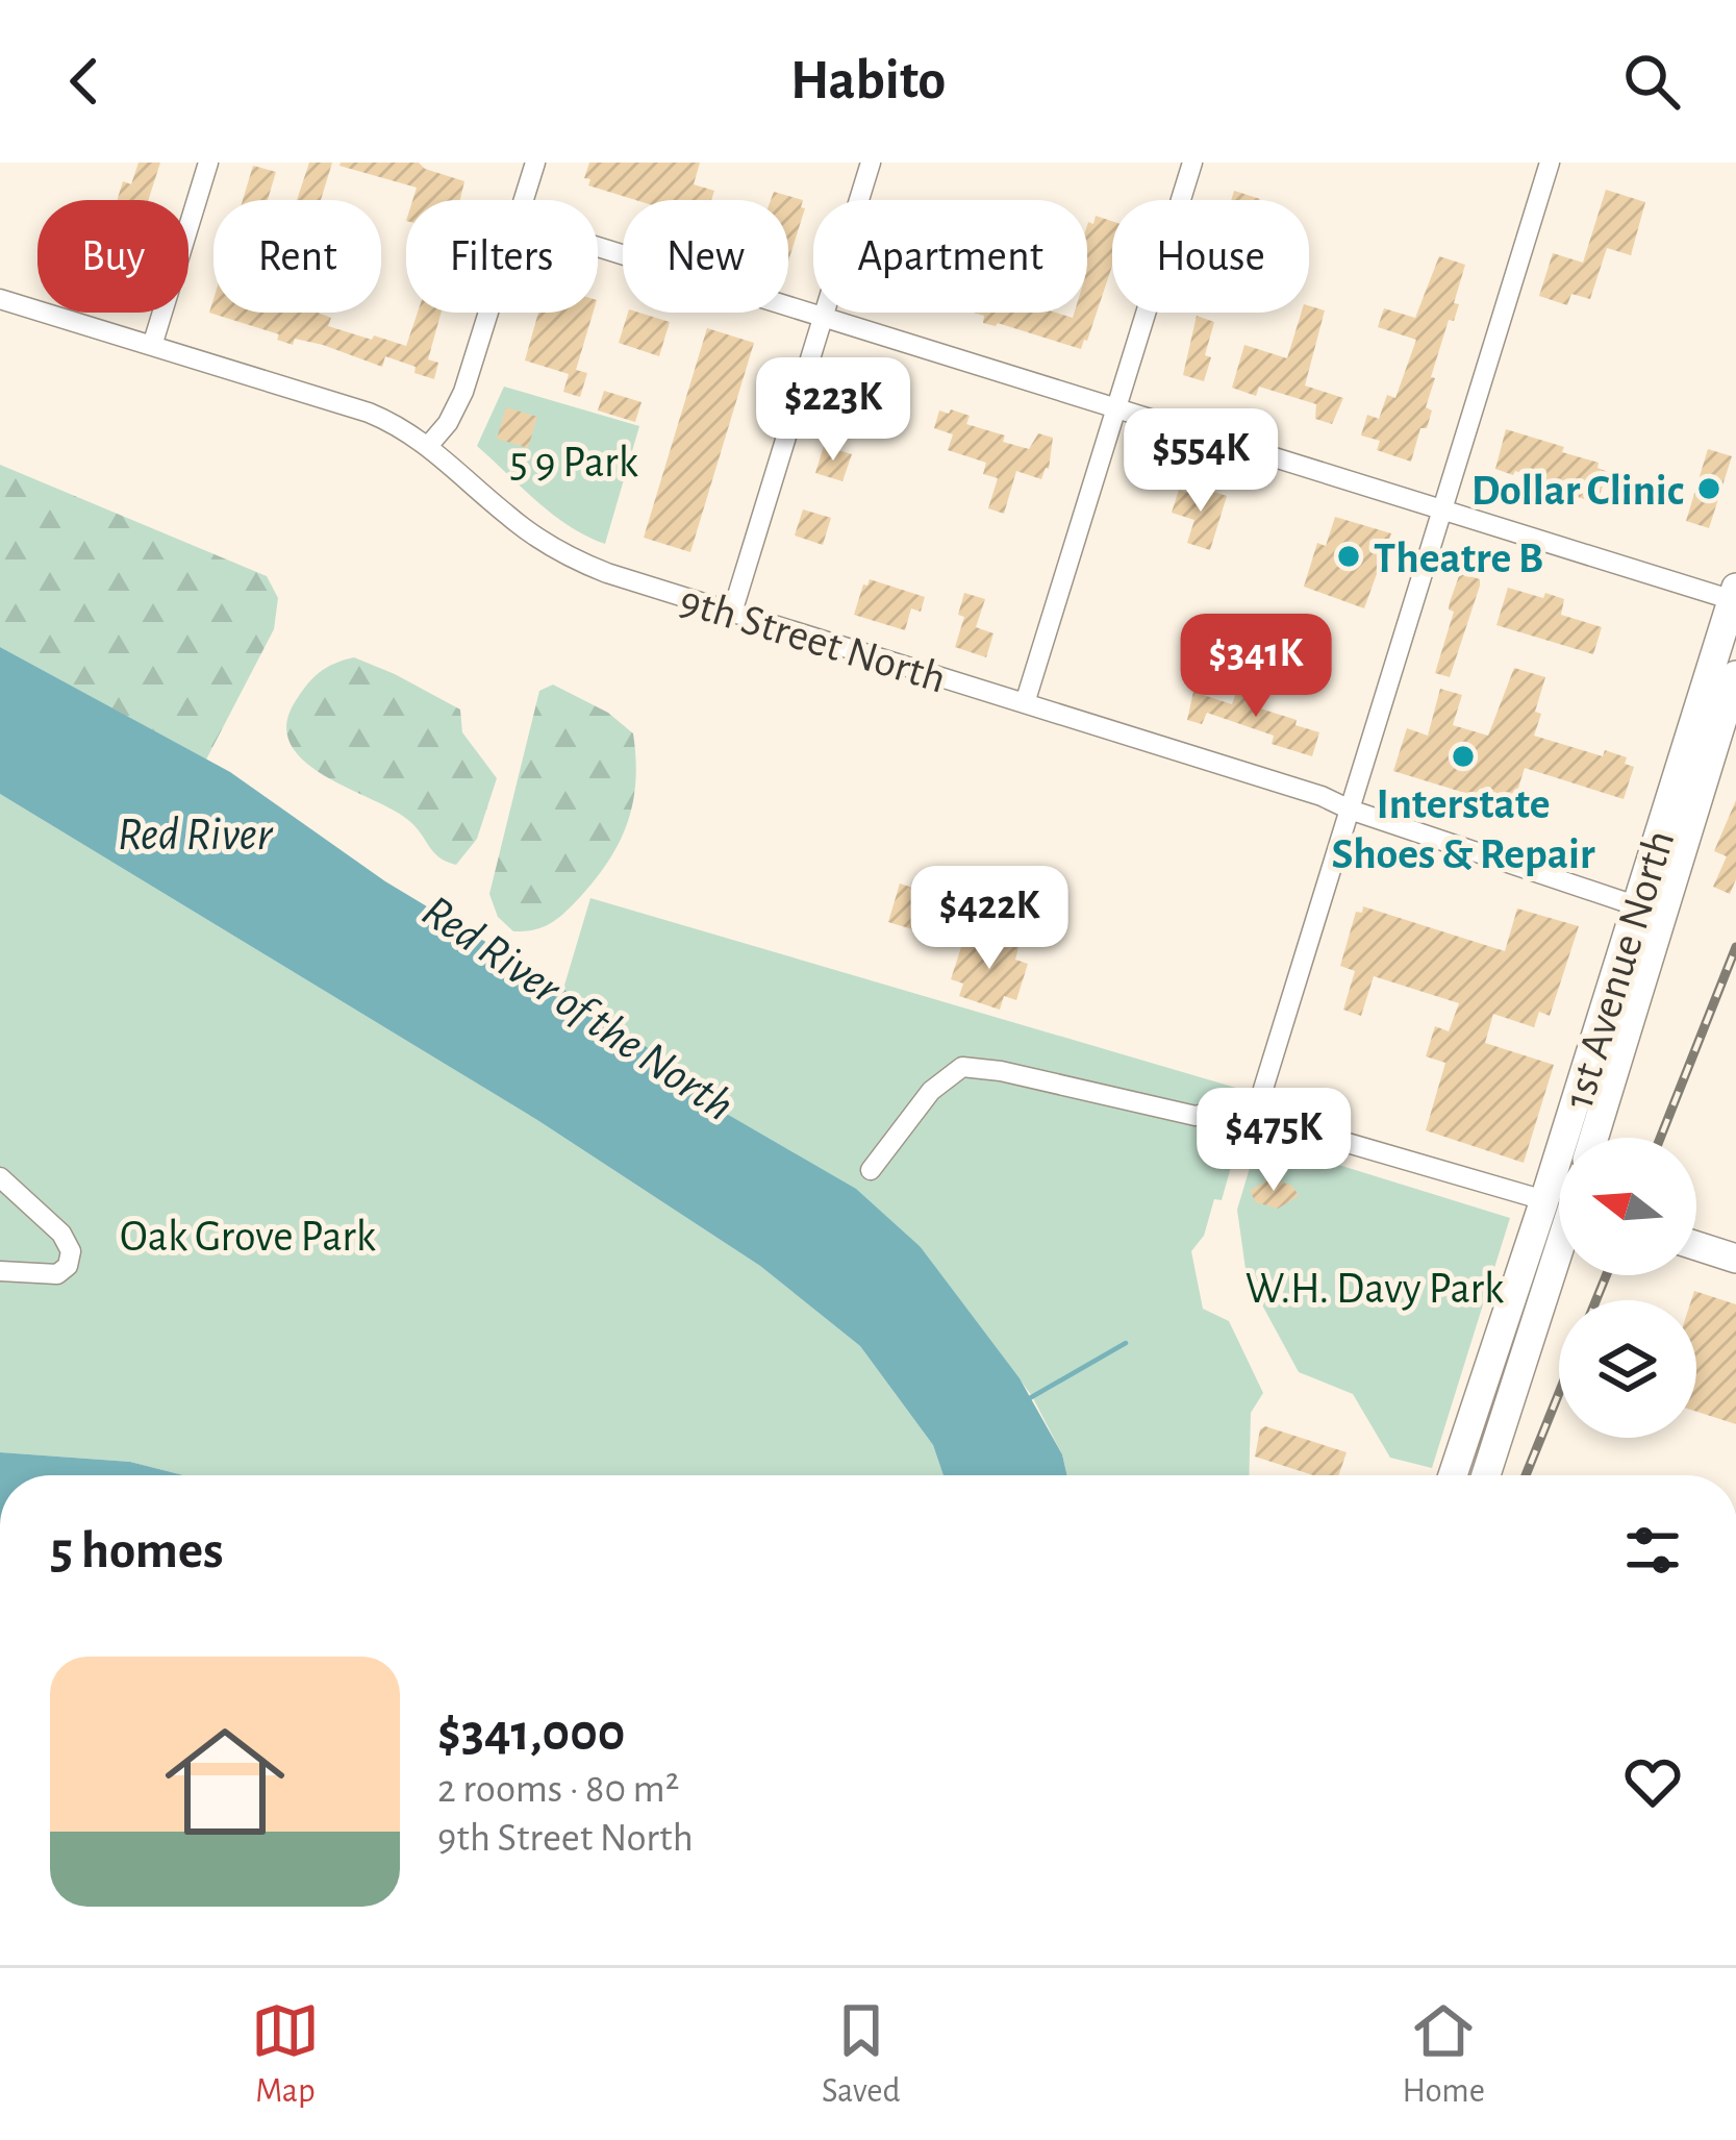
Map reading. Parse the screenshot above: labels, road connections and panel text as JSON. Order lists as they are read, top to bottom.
{
  "streets": {
    "main road": ["1st Avenue North"],
    "street": ["9th Street North"]
  },
  "crossings": [
    ["9th Street North", "1st Avenue North"]
  ],
  "water": ["Red River", "Red River of the North"],
  "parks": ["5 9 Park", "Oak Grove Park", "W.H. Davy Park"],
  "places": ["Dollar Clinic", "Theatre B", "Interstate Shoes & Repair"],
  "north": "left",
  "page": {
    "header": "Habito",
    "chip": [
      "Buy",
      "Rent",
      "Filters",
      "New",
      "Apartment",
      "House"
    ],
    "price": [
      "$223K",
      "$554K",
      "$341K",
      "$422K",
      "$475K"
    ],
    "heading": "5 homes",
    "list": [
      {
        "name": "$341,000",
        "note": "2 rooms · 80 m² · 9th Street North"
      }
    ],
    "tabs": ["Map", "Saved", "Home"]
  }
}
